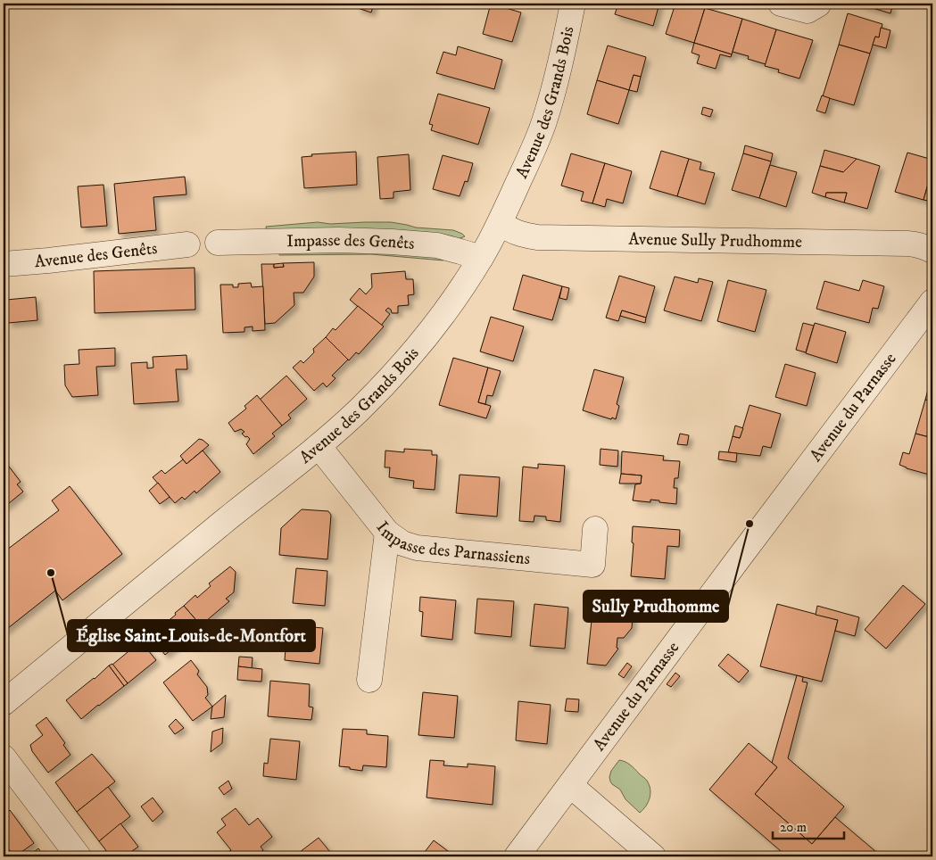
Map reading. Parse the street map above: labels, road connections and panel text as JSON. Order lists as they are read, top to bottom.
{
  "streets": {
    "street": [
      "Avenue des Grands Bois",
      "Avenue Sully Prudhomme",
      "Impasse des Genêts",
      "Avenue des Genêts",
      "Avenue du Parnasse",
      "Impasse des Parnassiens"
    ]
  },
  "crossings": [
    ["Avenue des Grands Bois", "Avenue Sully Prudhomme"],
    ["Avenue des Grands Bois", "Impasse des Genêts"],
    ["Avenue des Grands Bois", "Impasse des Parnassiens"]
  ],
  "places": ["Sully Prudhomme", "Église Saint-Louis-de-Montfort"],
  "scale_bar": "20 m"
}
